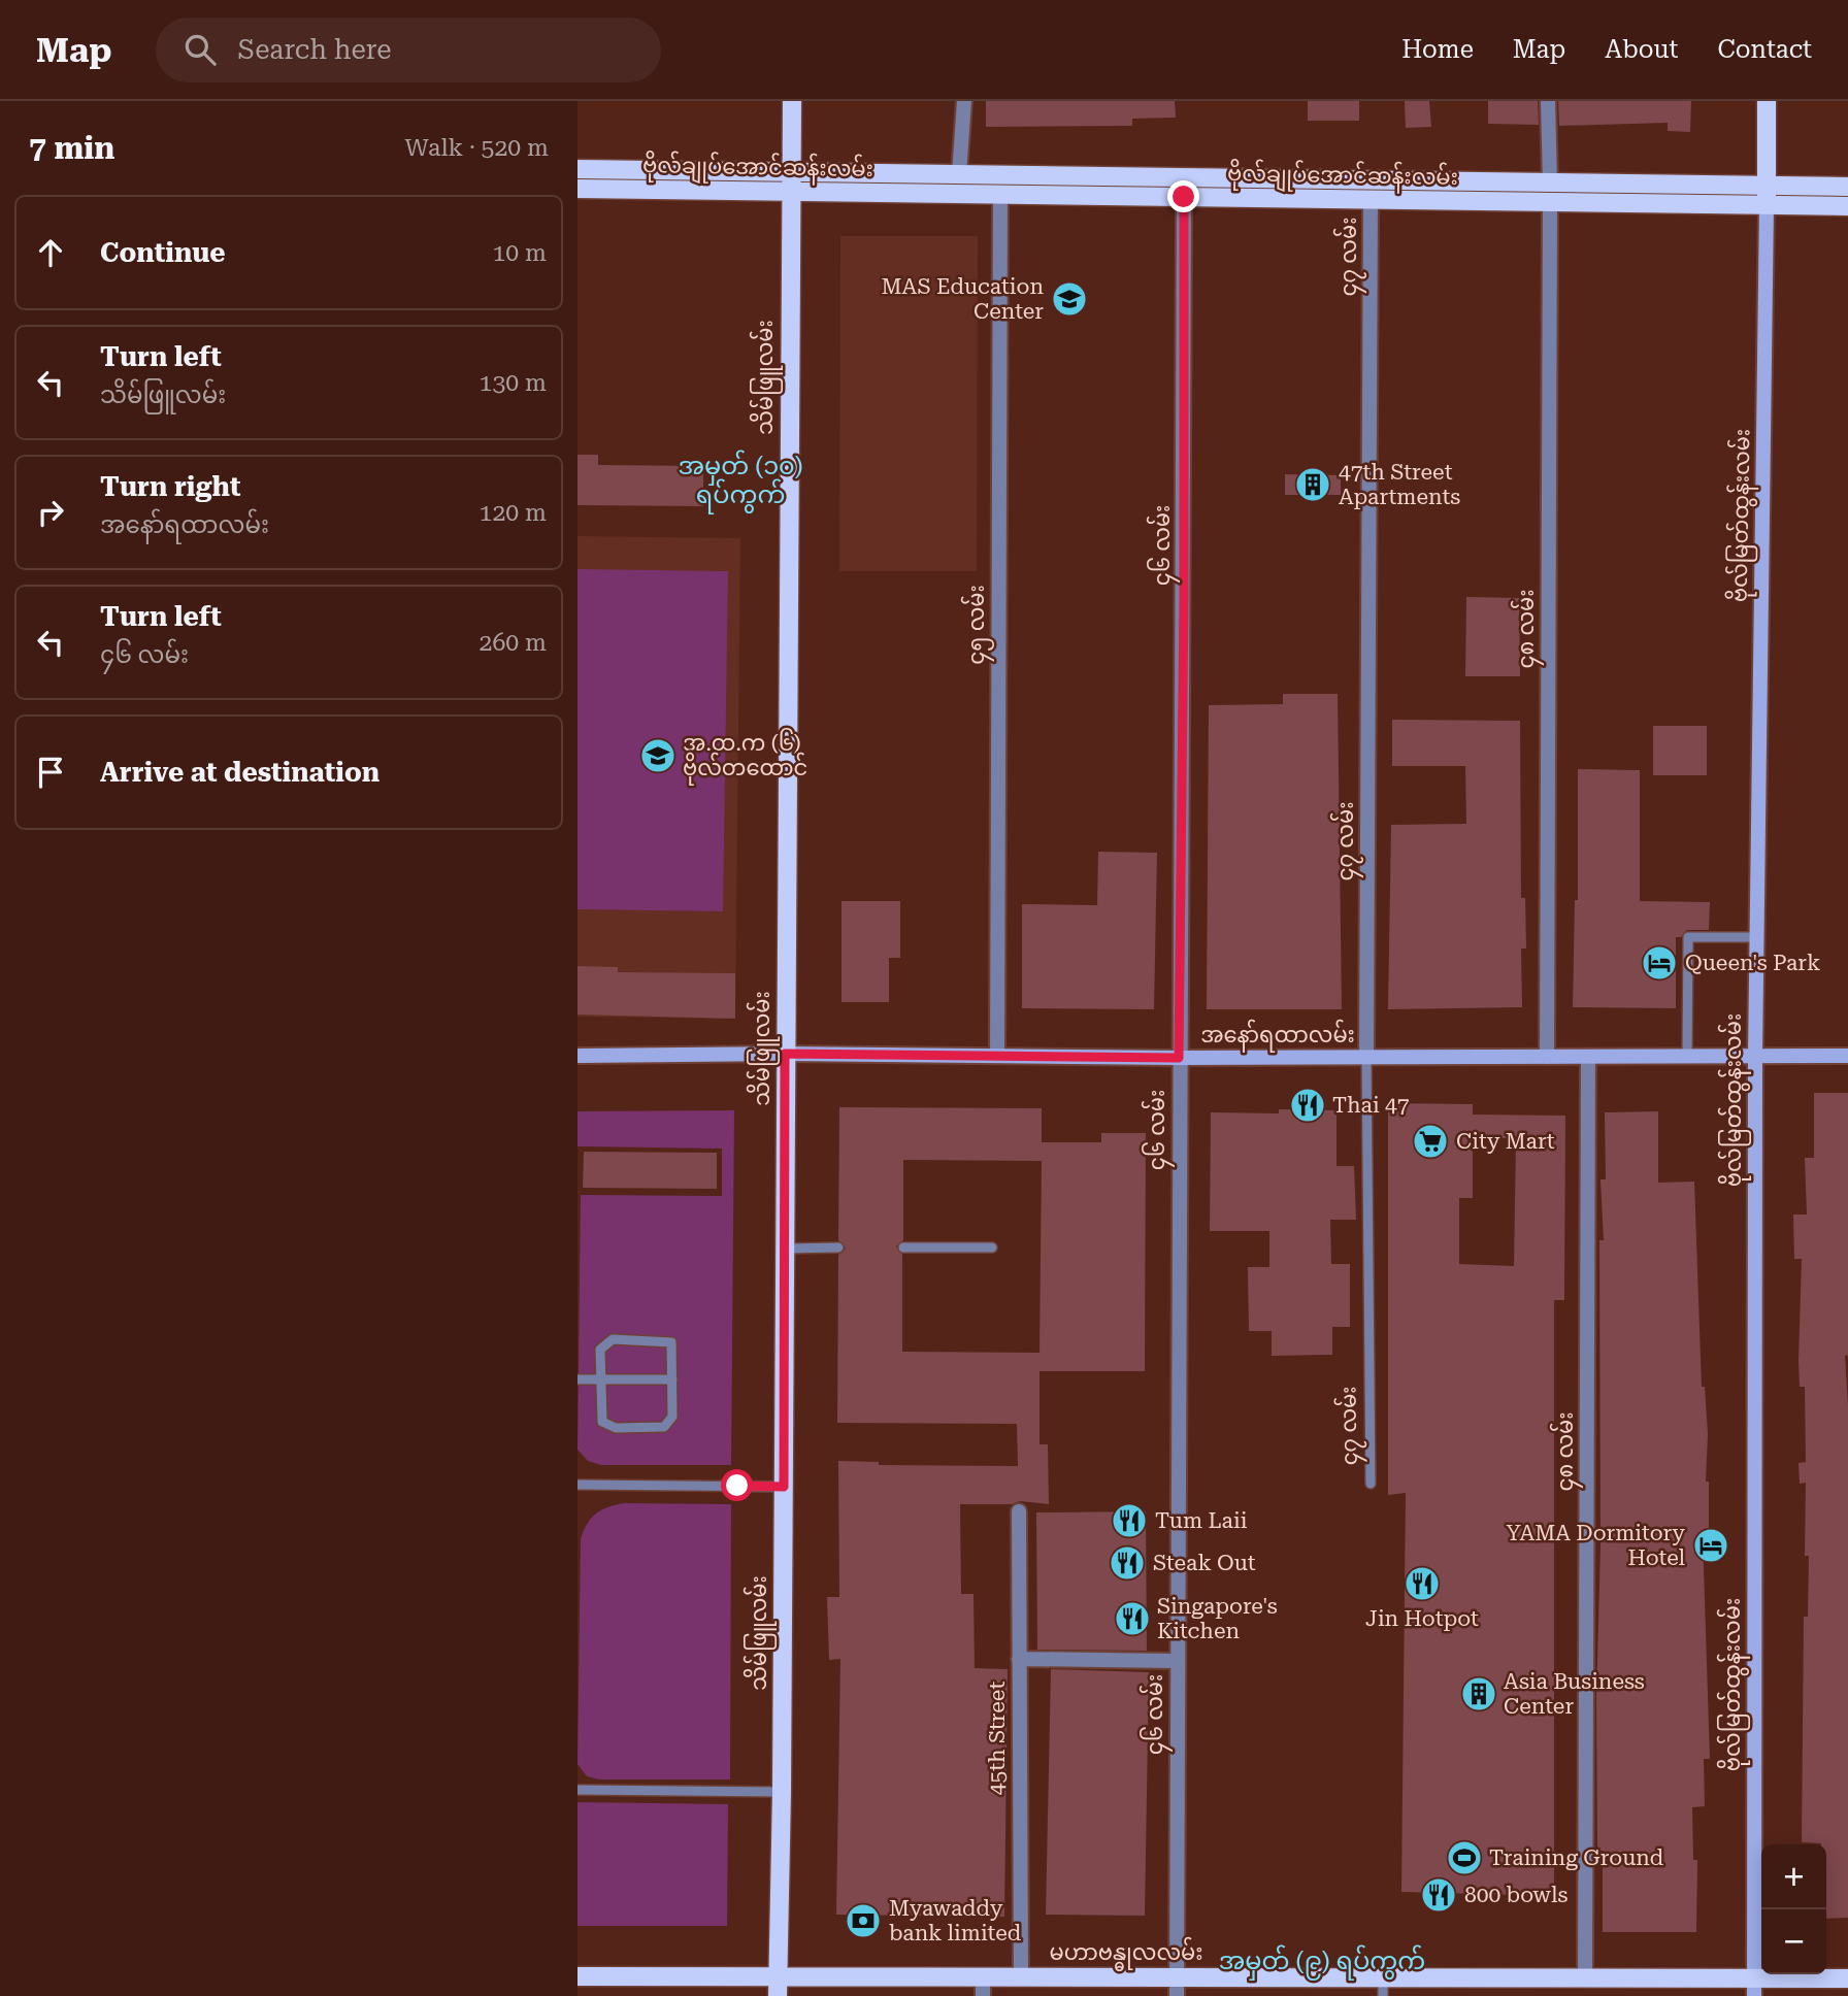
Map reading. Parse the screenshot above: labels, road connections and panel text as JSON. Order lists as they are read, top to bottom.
{
  "streets": {
    "main road": [
      "ဗိုလ်ချုပ်အောင်ဆန်းလမ်း",
      "သိမ်ဖြူလမ်း",
      "ဗိုလ်မြတ်ထွန်းလမ်း",
      "အနော်ရထာလမ်း",
      "မဟာဗန္ဓုလလမ်း"
    ],
    "street": [
      "၄၇ လမ်း",
      "၄၆ လမ်း",
      "၄၅ လမ်း",
      "၄၈ လမ်း",
      "45th Street"
    ]
  },
  "crossings": [
    ["ဗိုလ်ချုပ်အောင်ဆန်းလမ်း", "၄၇ လမ်း"],
    ["ဗိုလ်ချုပ်အောင်ဆန်းလမ်း", "သိမ်ဖြူလမ်း"],
    ["ဗိုလ်ချုပ်အောင်ဆန်းလမ်း", "ဗိုလ်မြတ်ထွန်းလမ်း"],
    ["ဗိုလ်ချုပ်အောင်ဆန်းလမ်း", "၄၆ လမ်း"],
    ["ဗိုလ်ချုပ်အောင်ဆန်းလမ်း", "၄၅ လမ်း"],
    ["ဗိုလ်ချုပ်အောင်ဆန်းလမ်း", "၄၈ လမ်း"],
    ["၄၇ လမ်း", "အနော်ရထာလမ်း"],
    ["သိမ်ဖြူလမ်း", "အနော်ရထာလမ်း"],
    ["သိမ်ဖြူလမ်း", "မဟာဗန္ဓုလလမ်း"],
    ["ဗိုလ်မြတ်ထွန်းလမ်း", "အနော်ရထာလမ်း"],
    ["ဗိုလ်မြတ်ထွန်းလမ်း", "မဟာဗန္ဓုလလမ်း"],
    ["၄၆ လမ်း", "အနော်ရထာလမ်း"],
    ["၄၆ လမ်း", "45th Street"],
    ["၄၆ လမ်း", "မဟာဗန္ဓုလလမ်း"],
    ["၄၅ လမ်း", "အနော်ရထာလမ်း"],
    ["၄၈ လမ်း", "အနော်ရထာလမ်း"],
    ["၄၈ လမ်း", "မဟာဗန္ဓုလလမ်း"],
    ["45th Street", "မဟာဗန္ဓုလလမ်း"]
  ],
  "districts": ["အမှတ် (၁၀) ရပ်ကွက်", "အမှတ် (၉) ရပ်ကွက်"],
  "places": {
    "school or university": ["MAS Education Center", "အ.ထ.က (၆) ဗိုလ်တထောင်"],
    "building": ["47th Street Apartments", "Asia Business Center"],
    "hotel": ["Queen's Park", "YAMA Dormitory Hotel"],
    "restaurant": [
      "Thai 47",
      "Tum Laii",
      "Steak Out",
      "Jin Hotpot",
      "Singapore's Kitchen",
      "800 bowls"
    ],
    "supermarket": ["City Mart"],
    "sports": ["Training Ground"],
    "bank": ["Myawaddy bank limited"]
  },
  "page": {
    "header": "Map",
    "search": "Search here",
    "nav": [
      "Home",
      "Map",
      "About",
      "Contact"
    ],
    "heading": ["7 min", "Walk · 520 m"],
    "list": [
      ["Continue", "10 m"],
      ["Turn left", "သိမ်ဖြူလမ်း", "130 m"],
      ["Turn right", "အနော်ရထာလမ်း", "120 m"],
      ["Turn left", "၄၆ လမ်း", "260 m"],
      "Arrive at destination"
    ],
    "map_buttons": ["+", "−"]
  }
}
